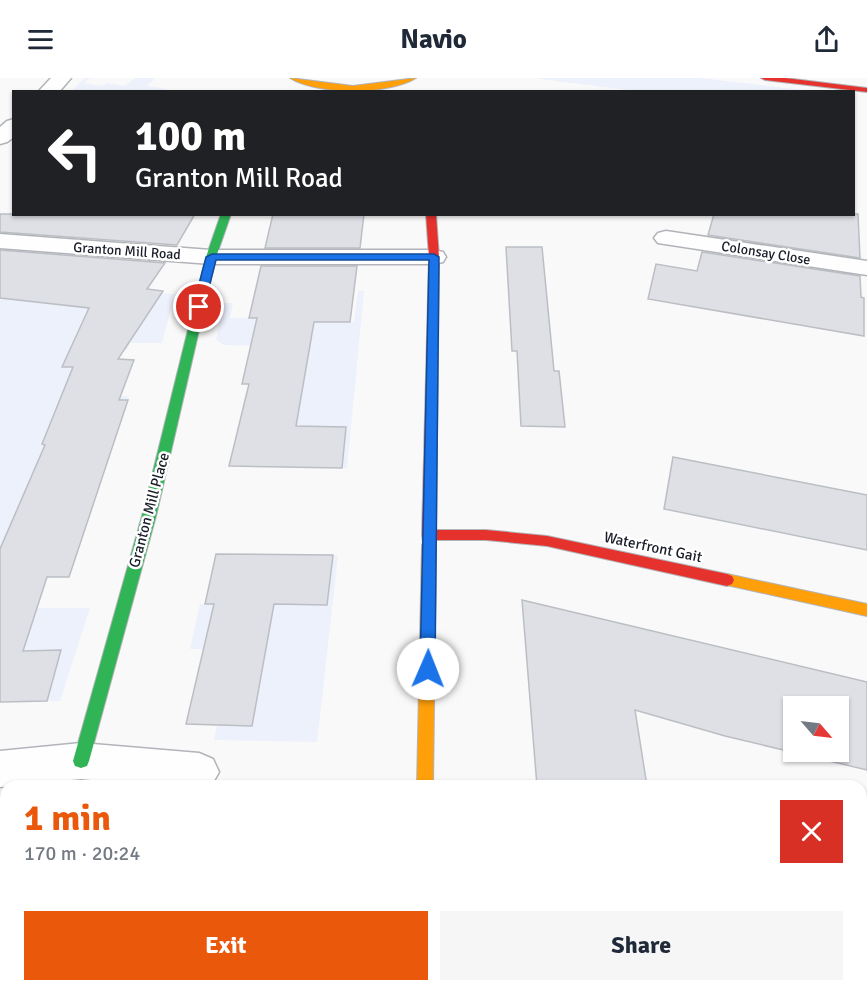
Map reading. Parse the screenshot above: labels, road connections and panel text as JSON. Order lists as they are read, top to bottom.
{
  "streets": {
    "street": [
      "Granton Mill Road",
      "Colonsay Close",
      "Granton Mill Place",
      "Waterfront Gait"
    ]
  },
  "crossings": [
    ["Granton Mill Road", "Granton Mill Place"]
  ],
  "north": "bottom right",
  "page": {
    "header": "Navio",
    "turn": ["100 m", "Granton Mill Road"],
    "heading": ["1 min", "170 m · 20:24"],
    "buttons": ["Exit", "Share"]
  }
}
